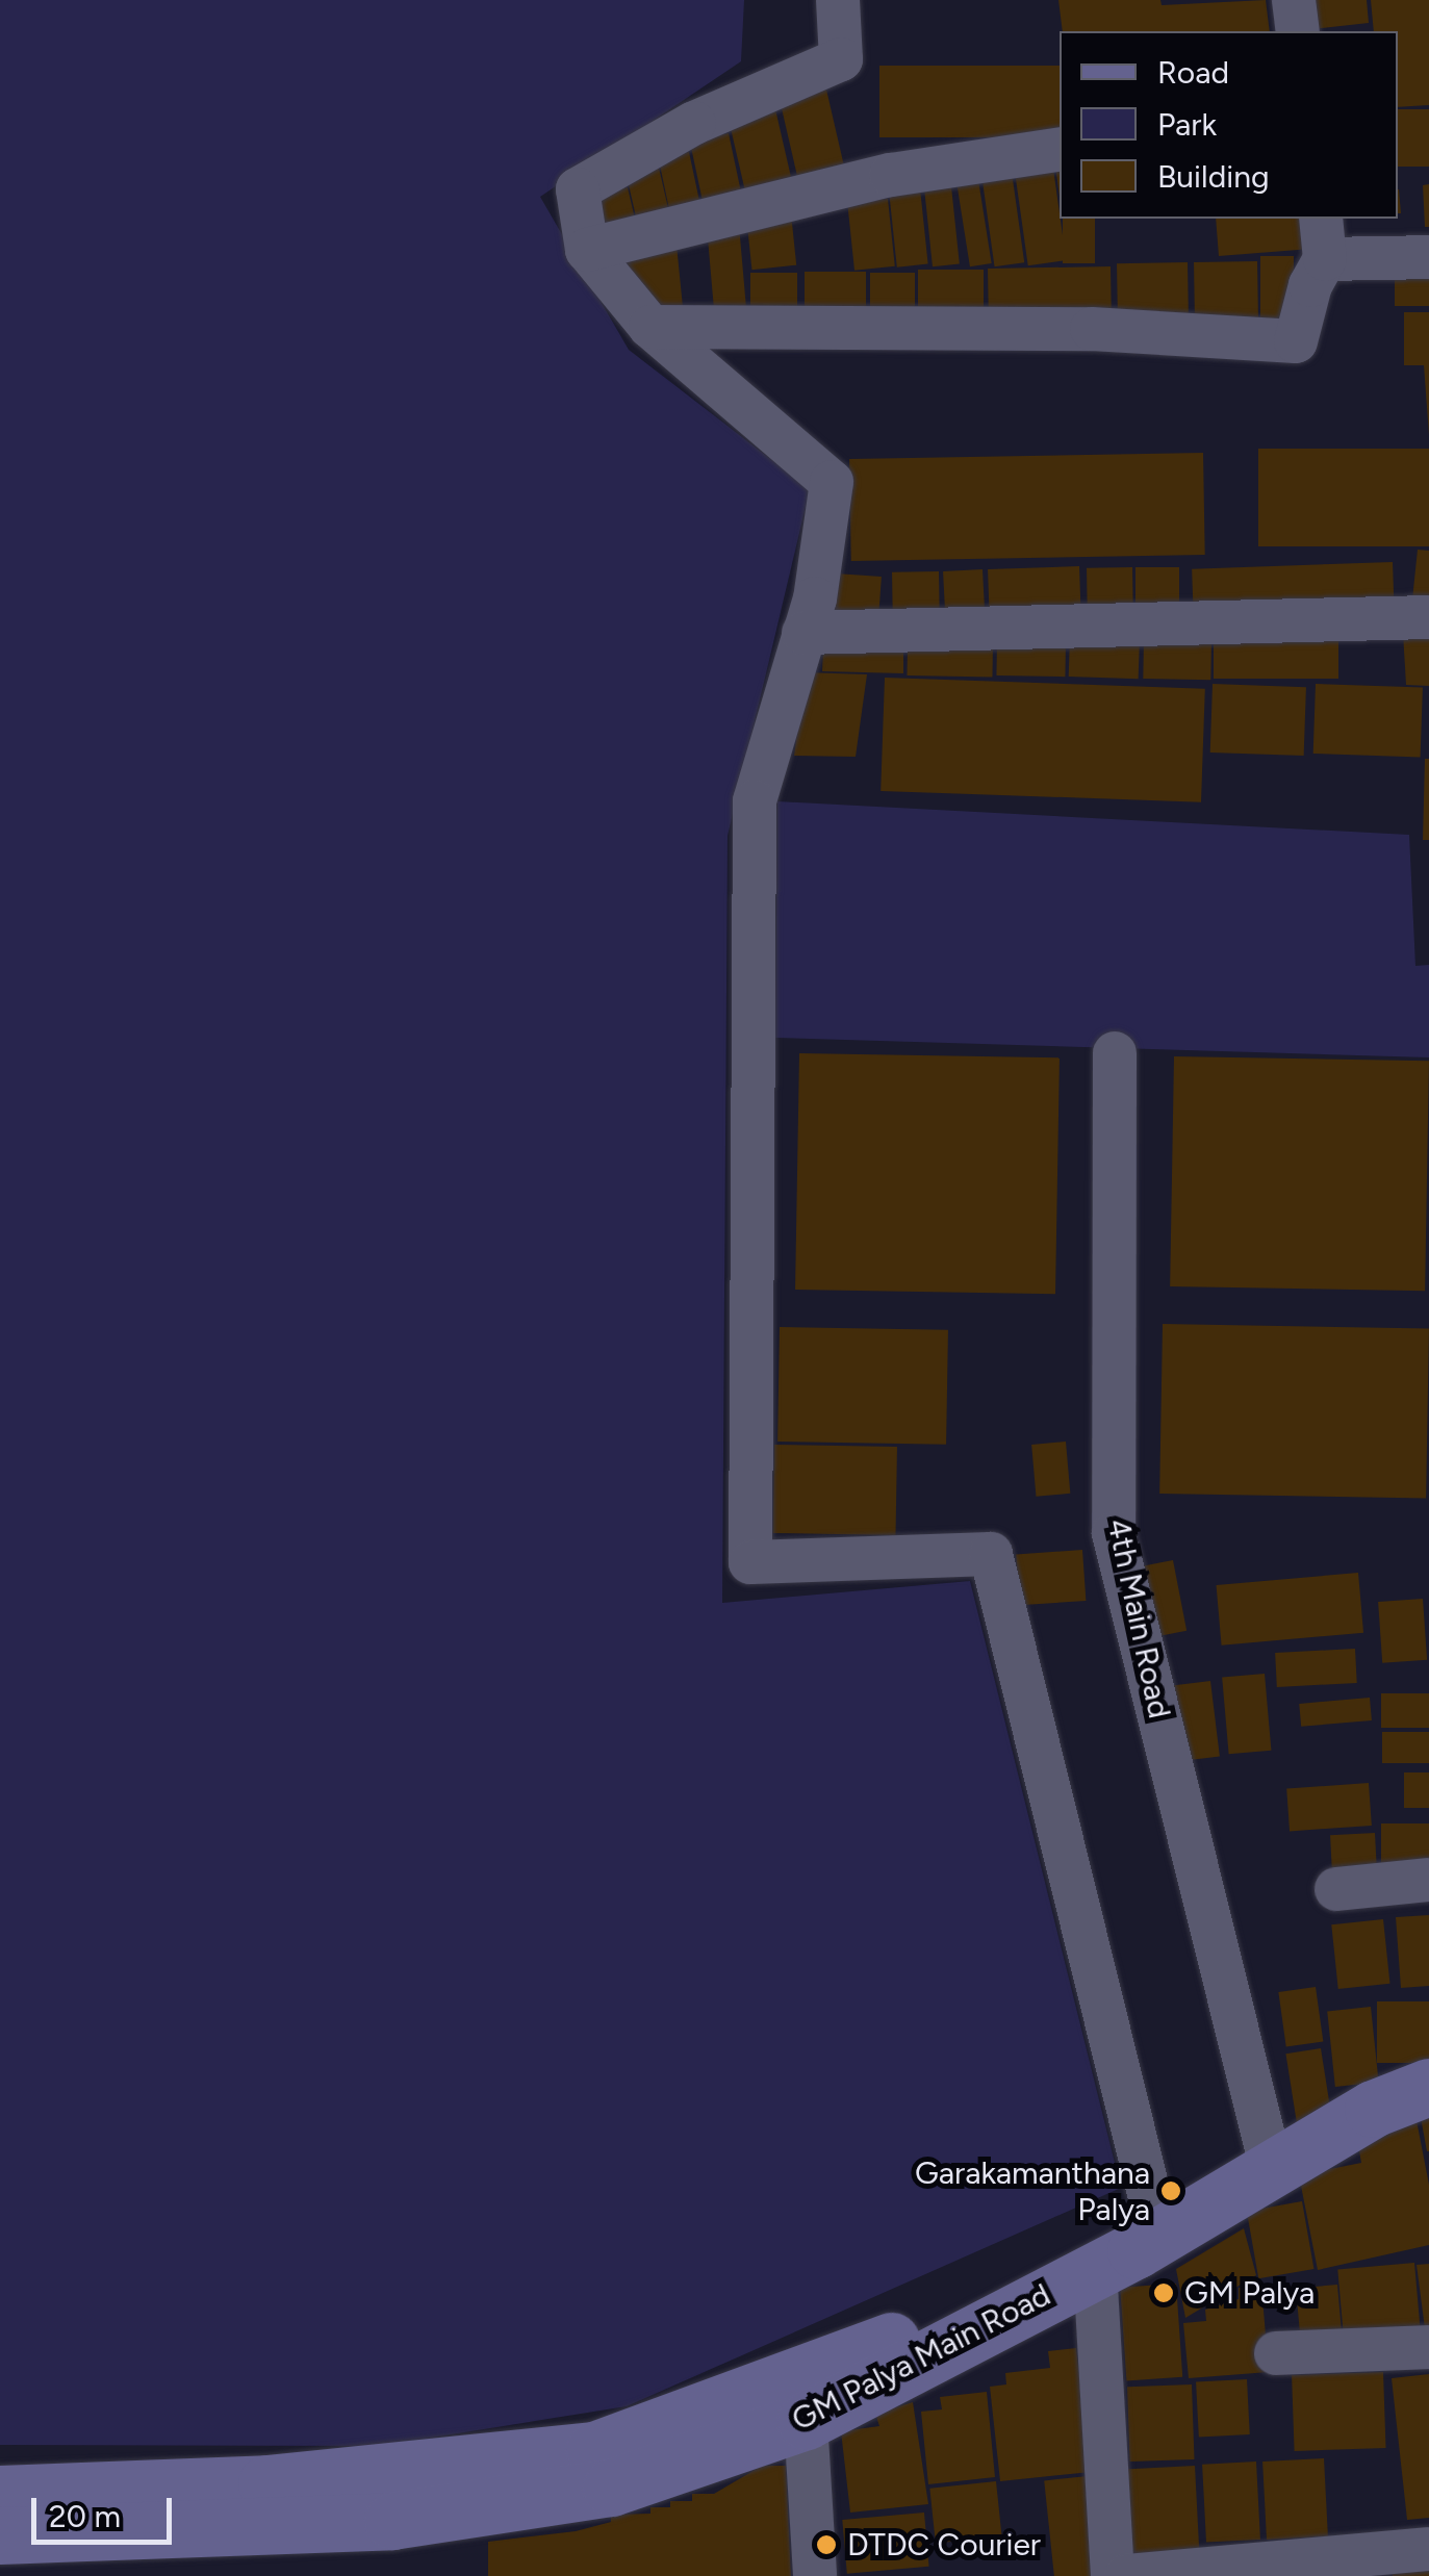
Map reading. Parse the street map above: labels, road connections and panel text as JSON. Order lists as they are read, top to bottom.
{
  "streets": {
    "main road": ["GM Palya Main Road"],
    "street": ["4th Main Road"]
  },
  "crossings": [
    ["4th Main Road", "GM Palya Main Road"]
  ],
  "places": ["Garakamanthana Palya", "GM Palya", "DTDC Courier"],
  "legend": ["Road", "Park", "Building"],
  "scale_bar": "20 m"
}
